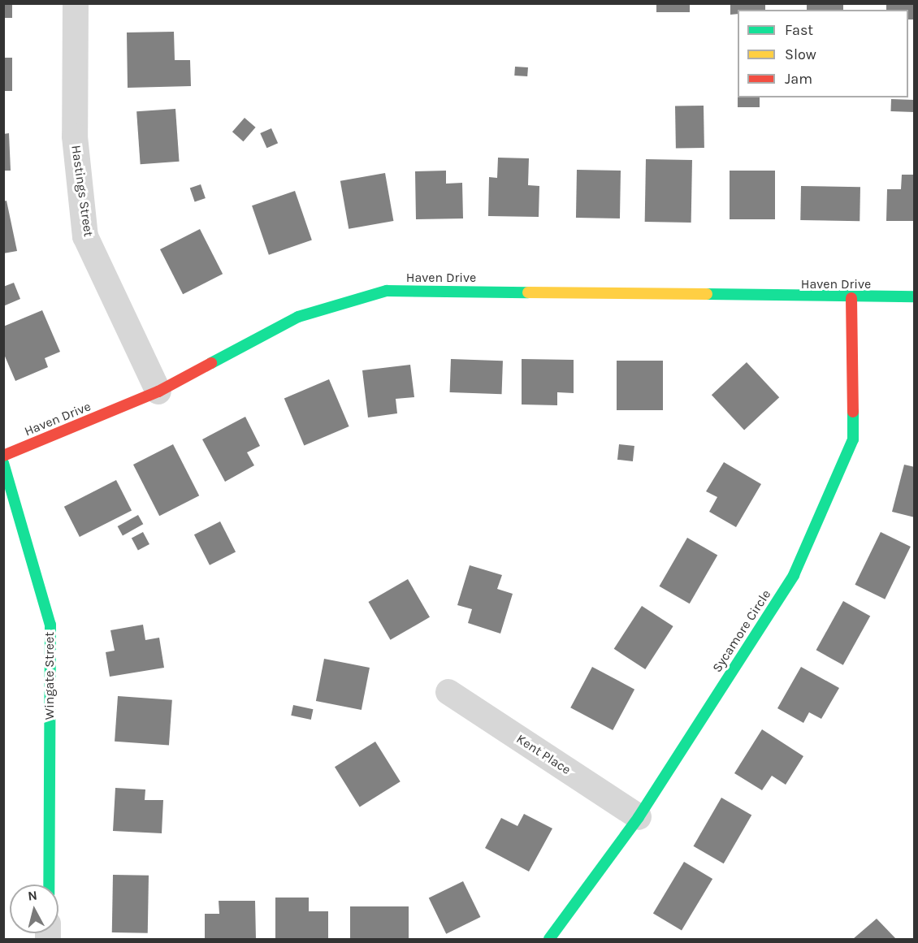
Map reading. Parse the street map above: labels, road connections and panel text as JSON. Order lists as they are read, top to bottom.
{
  "streets": {
    "street": [
      "Hastings Street",
      "Haven Drive",
      "Sycamore Circle",
      "Wingate Street",
      "Kent Place"
    ]
  },
  "crossings": [
    ["Hastings Street", "Haven Drive"],
    ["Haven Drive", "Sycamore Circle"],
    ["Sycamore Circle", "Kent Place"]
  ],
  "legend": ["Fast", "Slow", "Jam"],
  "north": "top"
}
